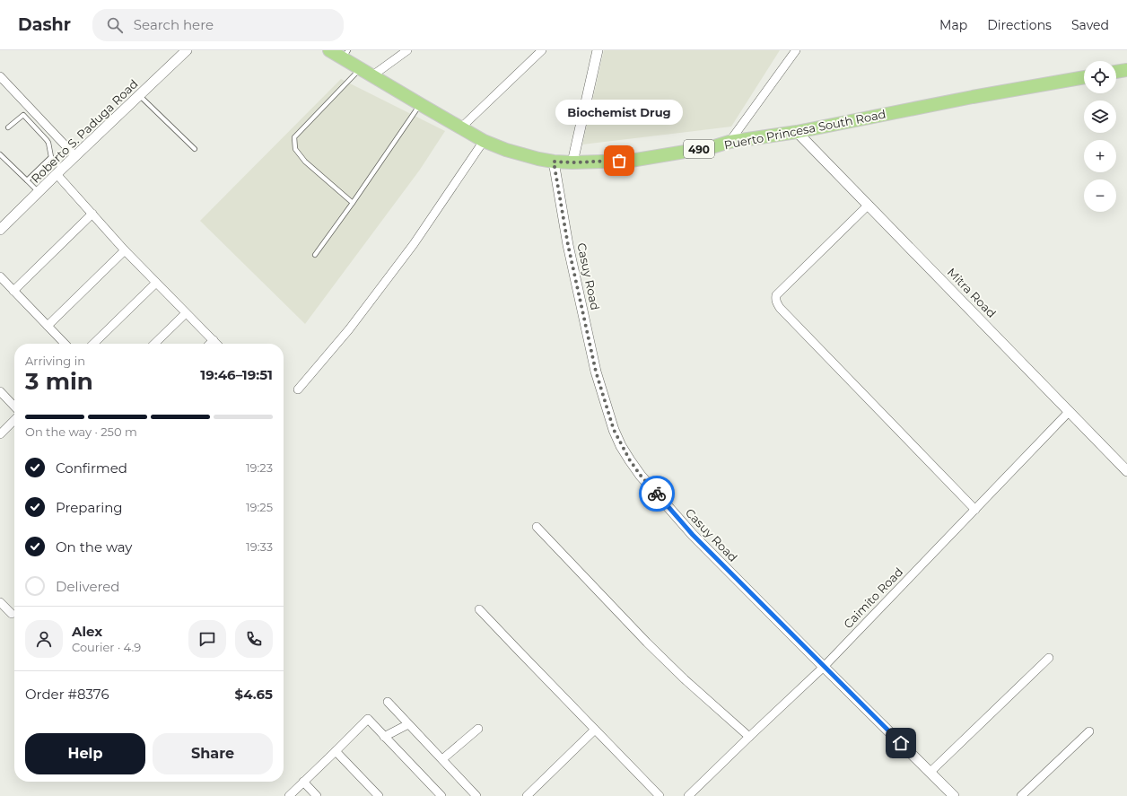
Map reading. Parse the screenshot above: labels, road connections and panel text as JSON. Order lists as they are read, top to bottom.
{
  "streets": {
    "main road": ["Puerto Princesa South Road", "490"],
    "street": [
      "Roberto S. Paduga Road",
      "Casuy Road",
      "Mitra Road",
      "Caimito Road"
    ]
  },
  "crossings": [
    ["Puerto Princesa South Road", "Casuy Road"],
    ["Puerto Princesa South Road", "Mitra Road"],
    ["Casuy Road", "Caimito Road"],
    ["Mitra Road", "Caimito Road"]
  ],
  "places": ["Biochemist Drug"],
  "page": {
    "header": "Dashr",
    "search": "Search here",
    "nav": ["Map", "Directions", "Saved"],
    "map_buttons": ["+", "−"],
    "bubble": "Biochemist Drug",
    "heading": ["3 min", "Arriving in", "19:46–19:51"],
    "panel": [
      "Alex",
      "Courier · 4.9",
      "Order #8376",
      "$4.65"
    ],
    "bar": "On the way · 250 m",
    "list": [
      ["Confirmed", "19:23"],
      ["Preparing", "19:25"],
      ["On the way", "19:33"],
      "Delivered"
    ],
    "buttons": ["Help", "Share"]
  }
}
